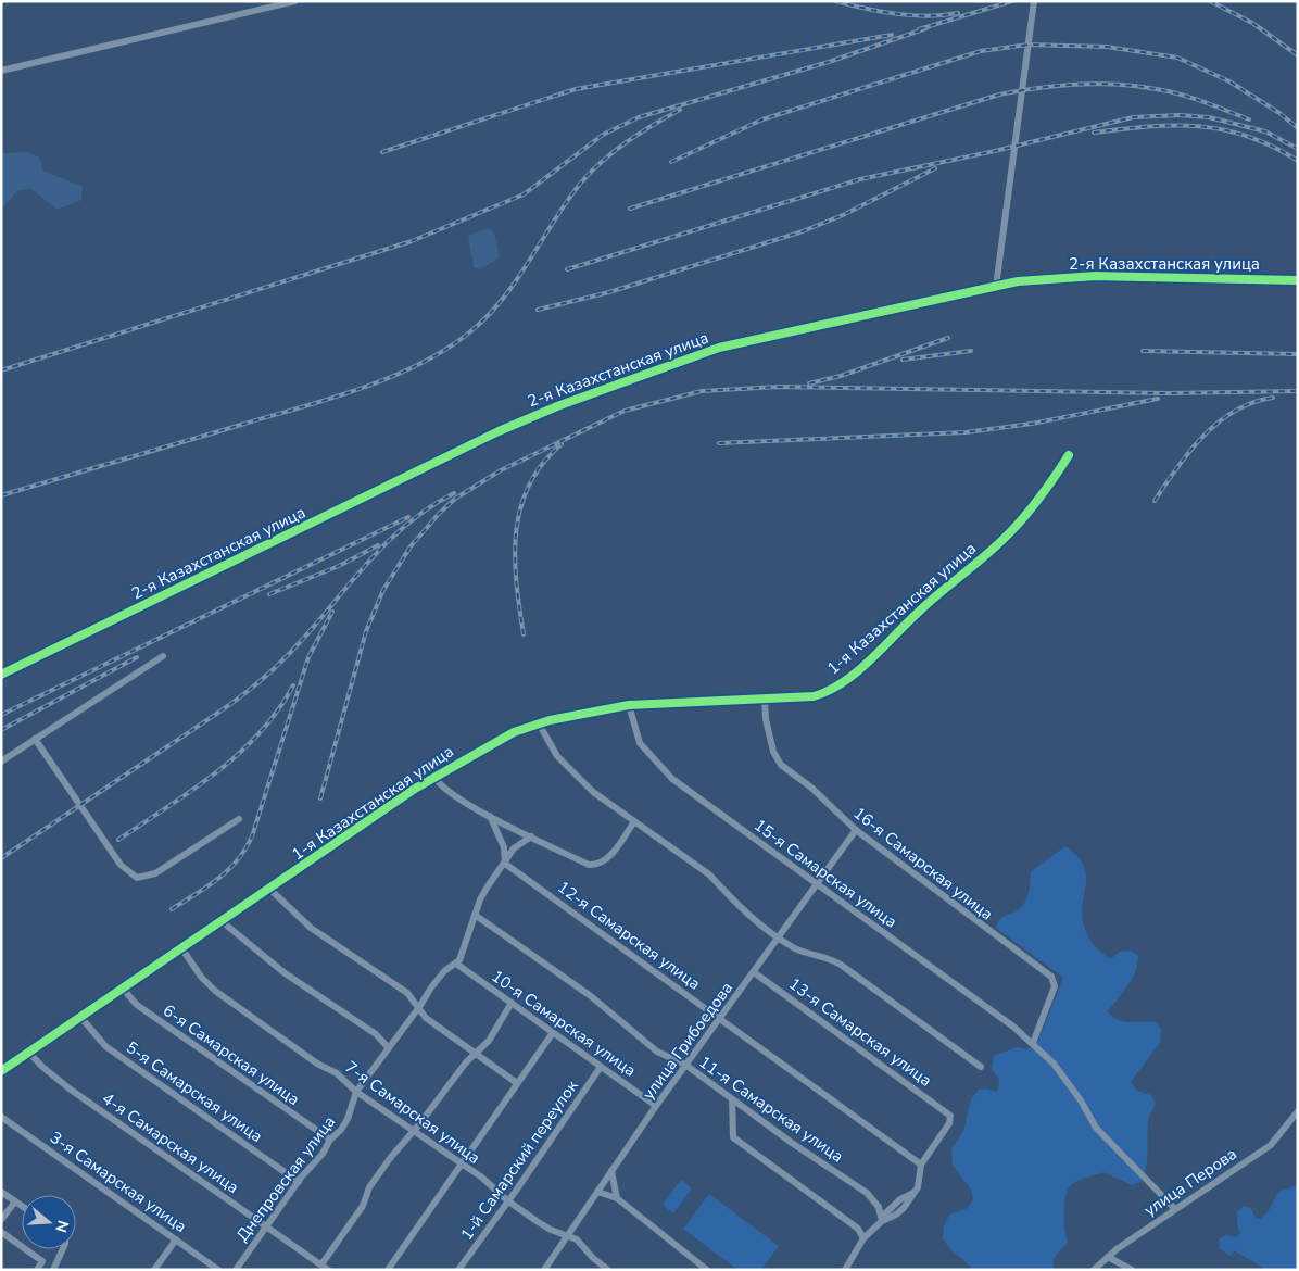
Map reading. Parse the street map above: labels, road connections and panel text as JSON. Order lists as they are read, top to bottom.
{
  "streets": {
    "street": [
      "2-я Казахстанская улица",
      "1-я Казахстанская улица",
      "16-я Самарская улица",
      "15-я Самарская улица",
      "12-я Самарская улица",
      "10-я Самарская улица",
      "13-я Самарская улица",
      "улица Грибоедова",
      "6-я Самарская улица",
      "5-я Самарская улица",
      "11-я Самарская улица",
      "7-я Самарская улица",
      "4-я Самарская улица",
      "1-й Самарский переулок",
      "Днепровская улица",
      "3-я Самарская улица",
      "улица Перова"
    ]
  },
  "crossings": [
    ["1-я Казахстанская улица", "16-я Самарская улица"],
    ["1-я Казахстанская улица", "15-я Самарская улица"],
    ["1-я Казахстанская улица", "6-я Самарская улица"],
    ["1-я Казахстанская улица", "5-я Самарская улица"],
    ["1-я Казахстанская улица", "7-я Самарская улица"],
    ["1-я Казахстанская улица", "4-я Самарская улица"],
    ["16-я Самарская улица", "15-я Самарская улица"],
    ["16-я Самарская улица", "улица Грибоедова"],
    ["15-я Самарская улица", "улица Грибоедова"],
    ["15-я Самарская улица", "улица Перова"],
    ["12-я Самарская улица", "13-я Самарская улица"],
    ["12-я Самарская улица", "улица Грибоедова"],
    ["12-я Самарская улица", "Днепровская улица"],
    ["10-я Самарская улица", "улица Грибоедова"],
    ["10-я Самарская улица", "1-й Самарский переулок"],
    ["10-я Самарская улица", "Днепровская улица"],
    ["13-я Самарская улица", "улица Грибоедова"],
    ["улица Грибоедова", "11-я Самарская улица"],
    ["улица Грибоедова", "7-я Самарская улица"],
    ["6-я Самарская улица", "Днепровская улица"],
    ["5-я Самарская улица", "Днепровская улица"],
    ["11-я Самарская улица", "Днепровская улица"],
    ["7-я Самарская улица", "1-й Самарский переулок"],
    ["7-я Самарская улица", "Днепровская улица"],
    ["4-я Самарская улица", "Днепровская улица"]
  ],
  "north": "right"
}
